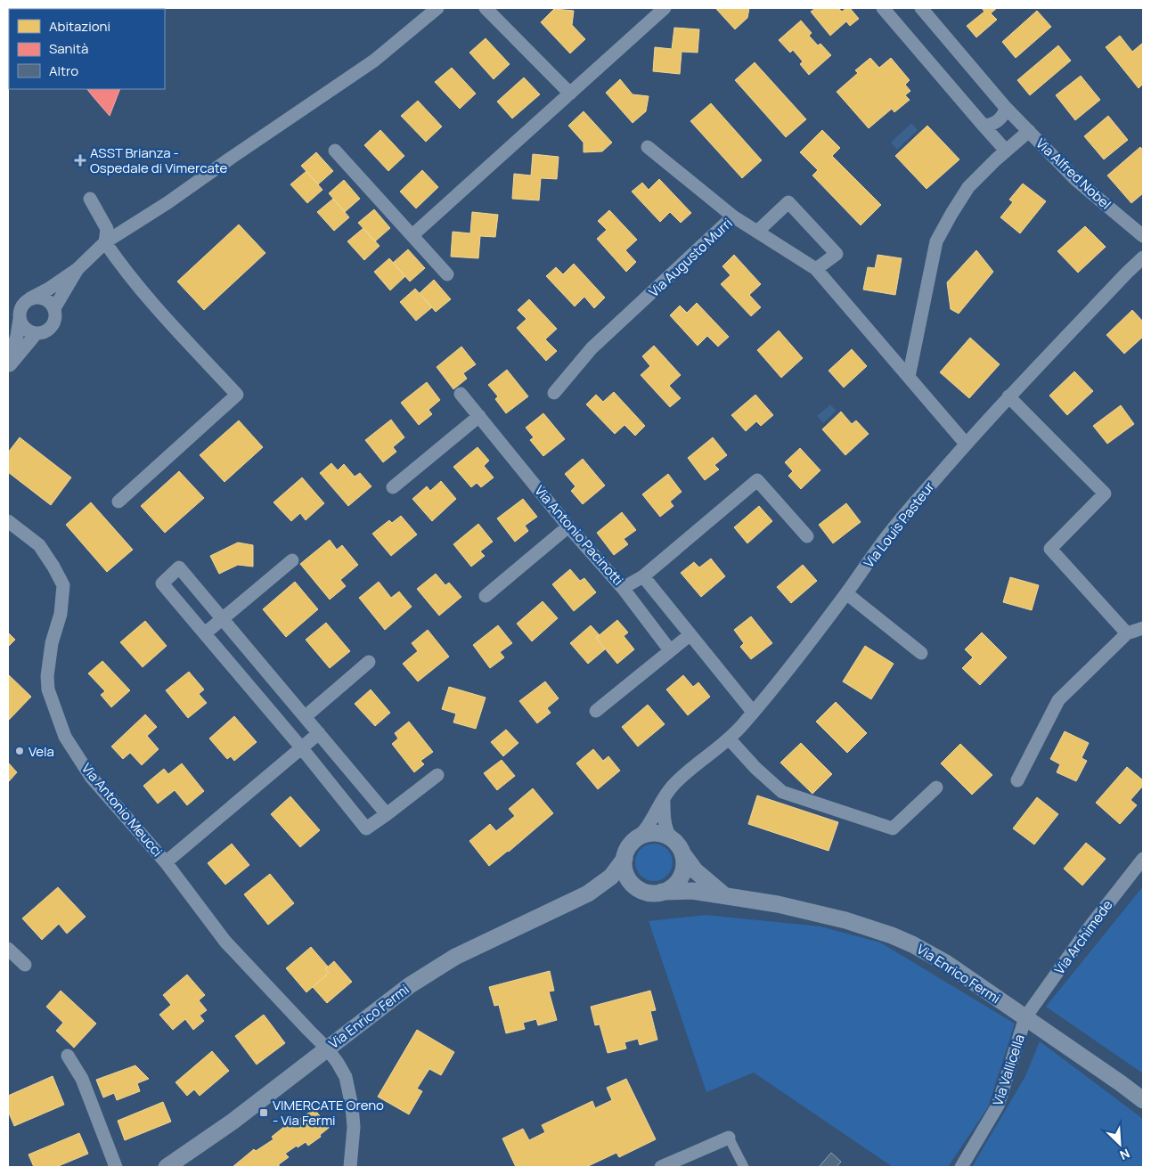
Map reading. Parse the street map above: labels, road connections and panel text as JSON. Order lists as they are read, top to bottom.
{
  "streets": {
    "street": [
      "Via Alfred Nobel",
      "Via Augusto Murri",
      "Via Louis Pasteur",
      "Via Antonio Pacinotti",
      "Via Antonio Meucci",
      "Via Archimede",
      "Via Enrico Fermi",
      "Via Vallicella"
    ]
  },
  "crossings": [
    ["Via Augusto Murri", "Via Louis Pasteur"],
    ["Via Louis Pasteur", "Via Antonio Pacinotti"],
    ["Via Louis Pasteur", "Via Enrico Fermi"],
    ["Via Antonio Meucci", "Via Enrico Fermi"],
    ["Via Archimede", "Via Enrico Fermi"],
    ["Via Archimede", "Via Vallicella"],
    ["Via Enrico Fermi", "Via Vallicella"]
  ],
  "places": {
    "health": ["ASST Brianza - Ospedale di Vimercate"],
    "other": ["Vela"],
    "transit": ["VIMERCATE Oreno - Via Fermi"]
  },
  "legend": ["Abitazioni", "Sanità", "Altro"],
  "north": "bottom right"
}
